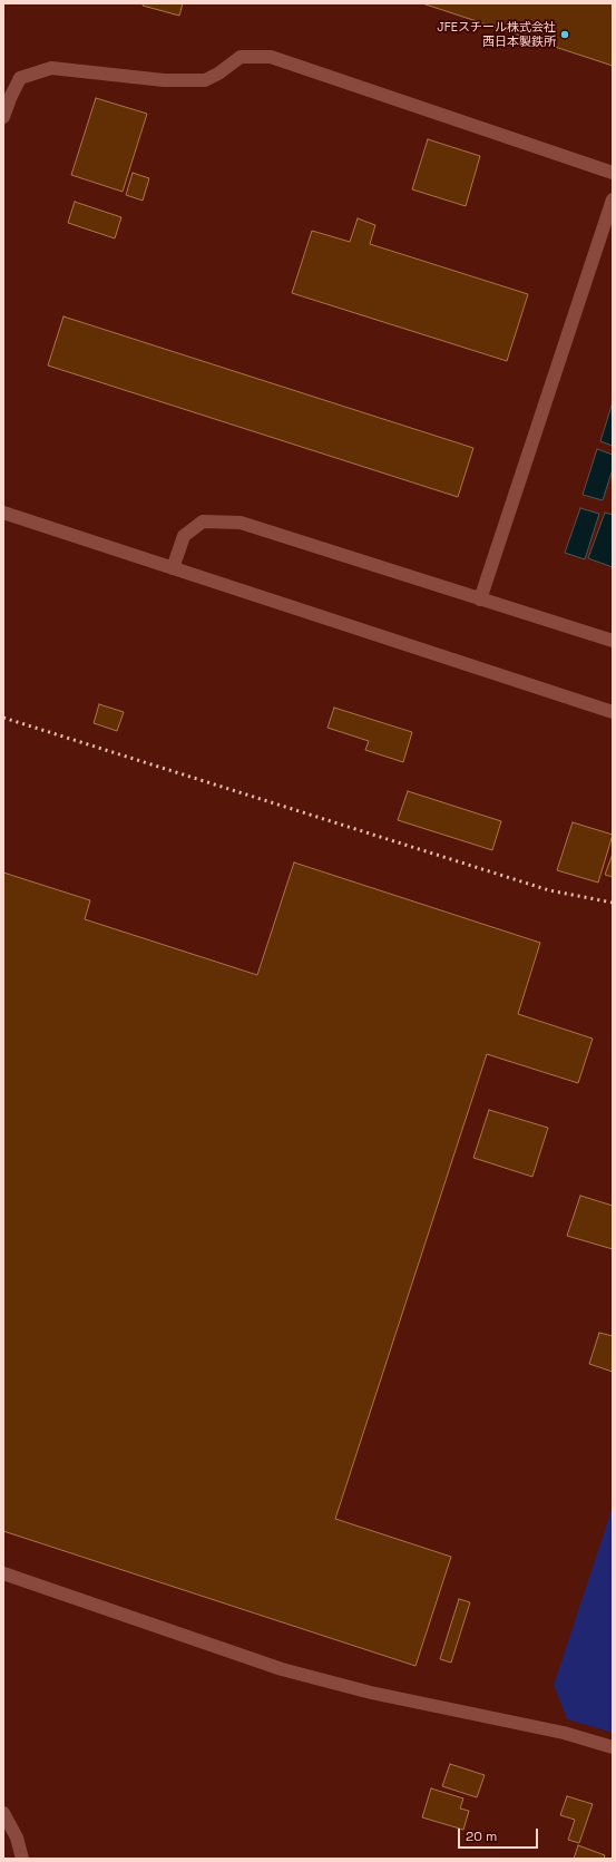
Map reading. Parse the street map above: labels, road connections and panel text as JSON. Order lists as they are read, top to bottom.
{
  "places": ["JFEスチール株式会社 西日本製鉄所"],
  "scale_bar": "20 m"
}
